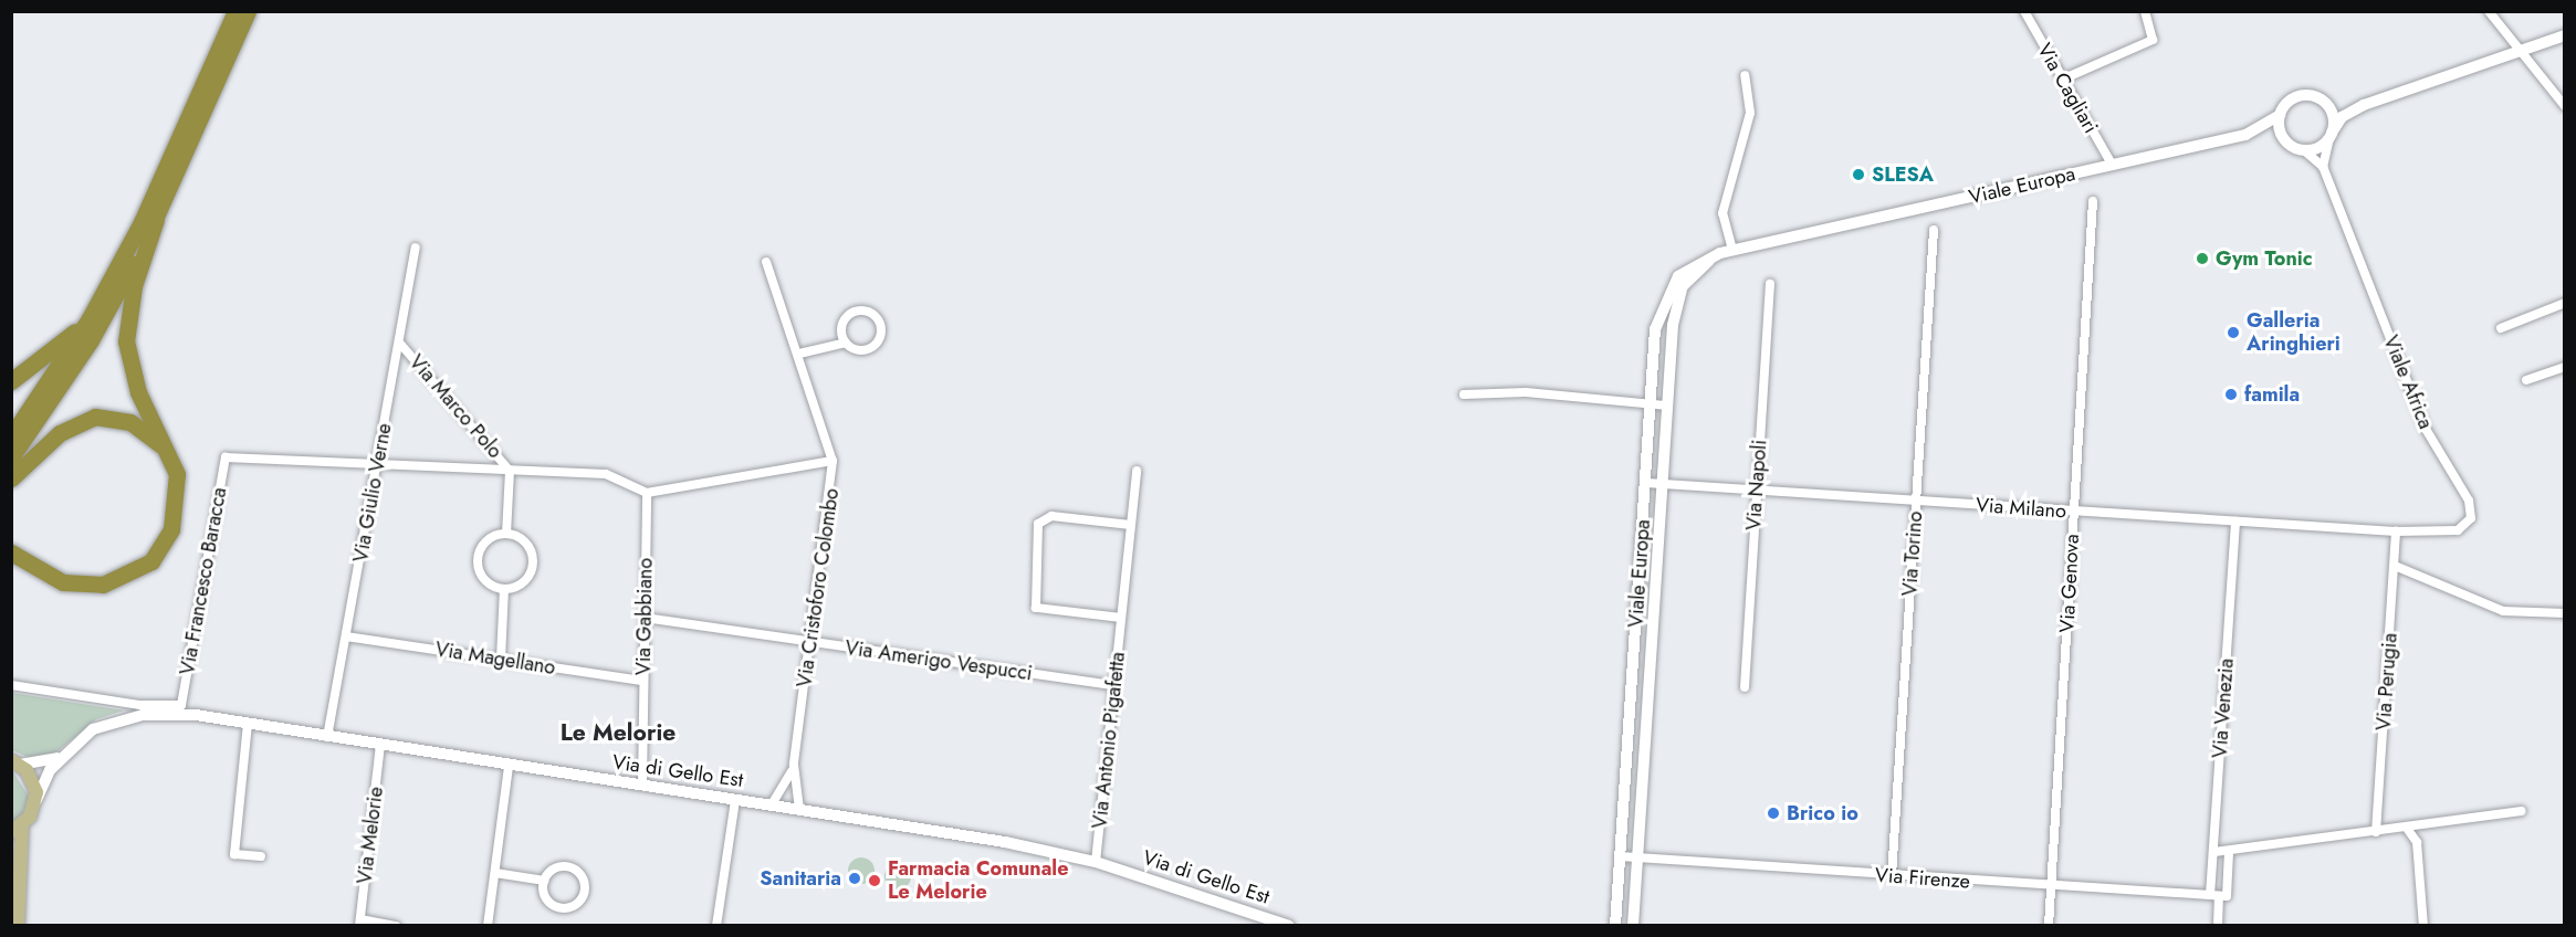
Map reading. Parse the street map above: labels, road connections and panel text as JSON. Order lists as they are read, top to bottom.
{
  "streets": {
    "main road": ["Via di Gello Est"],
    "street": [
      "Via Cagliari",
      "Viale Europa",
      "Viale Africa",
      "Via Marco Polo",
      "Via Napoli",
      "Via Giulio Verne",
      "Via Milano",
      "Via Torino",
      "Via Francesco Baracca",
      "Via Genova",
      "Via Cristoforo Colombo",
      "Via Gabbiano",
      "Via Magellano",
      "Via Amerigo Vespucci",
      "Via Perugia",
      "Via Venezia",
      "Via Antonio Pigafetta",
      "Via Melorie",
      "Via Firenze"
    ]
  },
  "crossings": [
    ["Via Cagliari", "Viale Europa"],
    ["Viale Europa", "Viale Africa"],
    ["Viale Europa", "Via Milano"],
    ["Viale Europa", "Via Firenze"],
    ["Viale Africa", "Via Milano"],
    ["Viale Africa", "Via Perugia"],
    ["Via Marco Polo", "Via Giulio Verne"],
    ["Via Napoli", "Via Milano"],
    ["Via Giulio Verne", "Via Francesco Baracca"],
    ["Via Giulio Verne", "Via Magellano"],
    ["Via Giulio Verne", "Via di Gello Est"],
    ["Via Milano", "Via Torino"],
    ["Via Milano", "Via Genova"],
    ["Via Milano", "Via Perugia"],
    ["Via Milano", "Via Venezia"],
    ["Via Torino", "Via Firenze"],
    ["Via Genova", "Via Firenze"],
    ["Via Cristoforo Colombo", "Via Amerigo Vespucci"],
    ["Via Cristoforo Colombo", "Via di Gello Est"],
    ["Via Gabbiano", "Via Magellano"],
    ["Via Gabbiano", "Via Amerigo Vespucci"],
    ["Via Gabbiano", "Via di Gello Est"],
    ["Via Amerigo Vespucci", "Via Antonio Pigafetta"],
    ["Via Venezia", "Via Firenze"],
    ["Via Antonio Pigafetta", "Via di Gello Est"],
    ["Via di Gello Est", "Via Melorie"]
  ],
  "districts": ["Le Melorie"],
  "places": [
    "SLESA",
    "Gym Tonic",
    "Galleria Aringhieri",
    "famila",
    "Brico io",
    "Sanitaria",
    "Farmacia Comunale Le Melorie"
  ]
}
